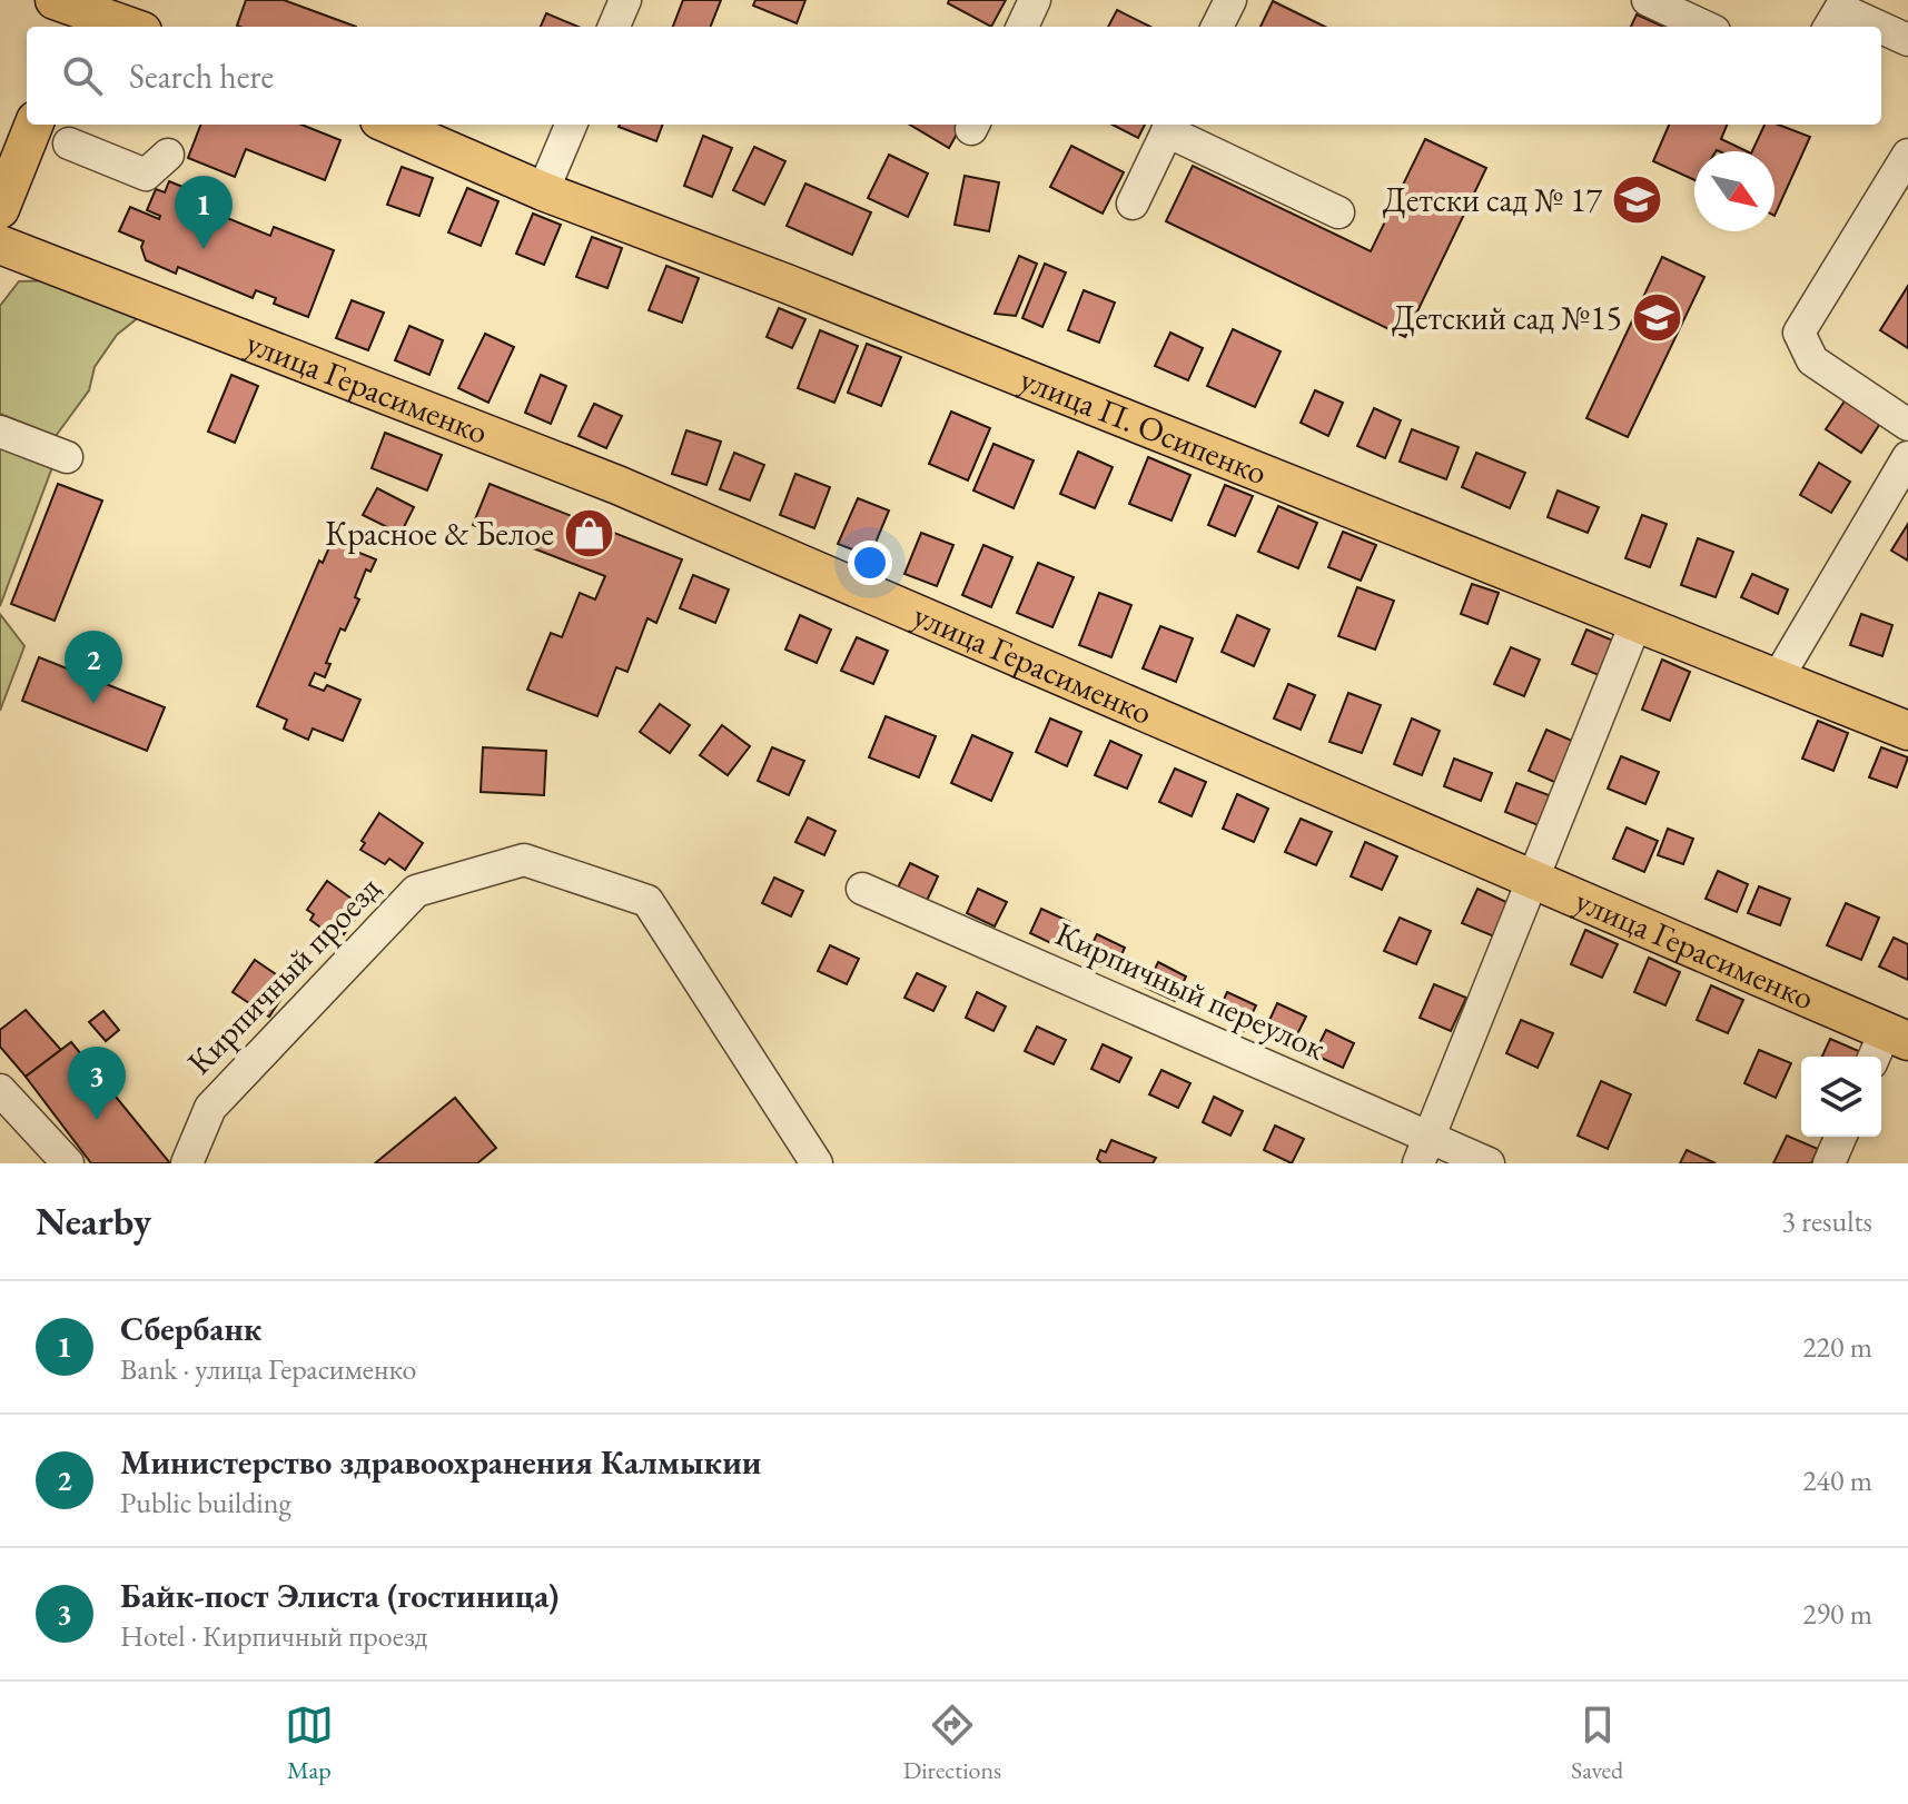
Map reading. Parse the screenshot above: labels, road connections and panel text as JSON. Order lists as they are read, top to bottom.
{
  "streets": {
    "main road": ["улица Герасименко", "улица П. Осипенко"],
    "street": ["Кирпичный проезд", "Кирпичный переулок"]
  },
  "places": {
    "school or university": ["Детски сад № 17", "Детский сад №15"],
    "shop": ["Красное & Белое"]
  },
  "north": "bottom right",
  "page": {
    "search": "Search here",
    "pins": ["1", "2", "3"],
    "heading": ["Nearby", "3 results"],
    "list": [
      {
        "mark": "1",
        "name": "Сбербанк",
        "note": "Bank · улица Герасименко",
        "value": "220 m"
      },
      {
        "mark": "2",
        "name": "Министерство здравоохранения Калмыкии",
        "note": "Public building",
        "value": "240 m"
      },
      {
        "mark": "3",
        "name": "Байк-пост Элиста (гостиница)",
        "note": "Hotel · Кирпичный проезд",
        "value": "290 m"
      }
    ],
    "nav": ["Map", "Directions", "Saved"]
  }
}
